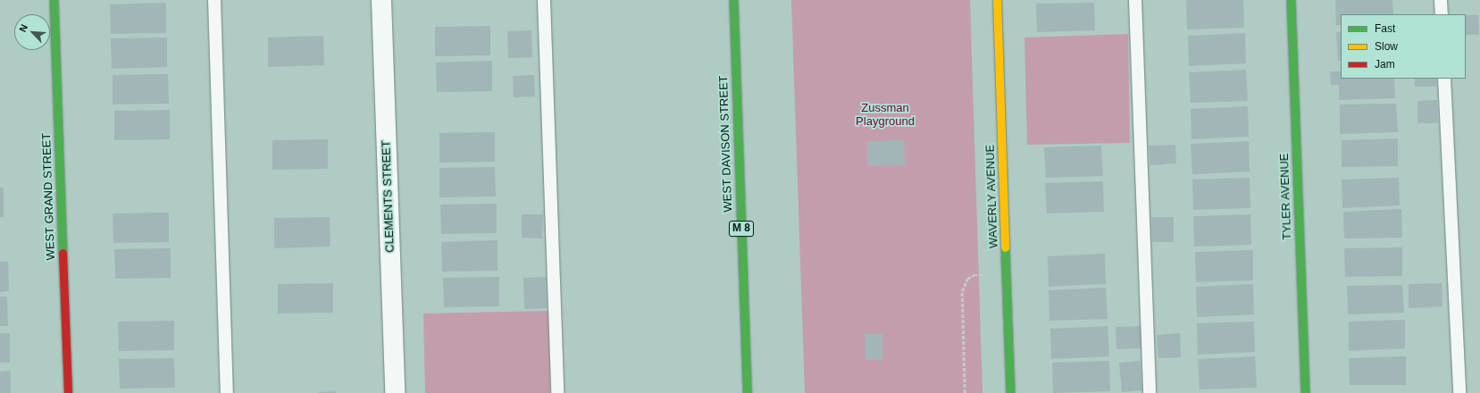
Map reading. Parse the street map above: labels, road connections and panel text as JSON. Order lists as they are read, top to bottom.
{
  "streets": {
    "main road": [
      "WEST DAVISON STREET",
      "WEST GRAND STREET",
      "WAVERLY AVENUE",
      "TYLER AVENUE",
      "M 8"
    ],
    "street": ["CLEMENTS STREET"]
  },
  "parks": ["Zussman Playground"],
  "legend": ["Fast", "Slow", "Jam"],
  "north": "top left"
}
